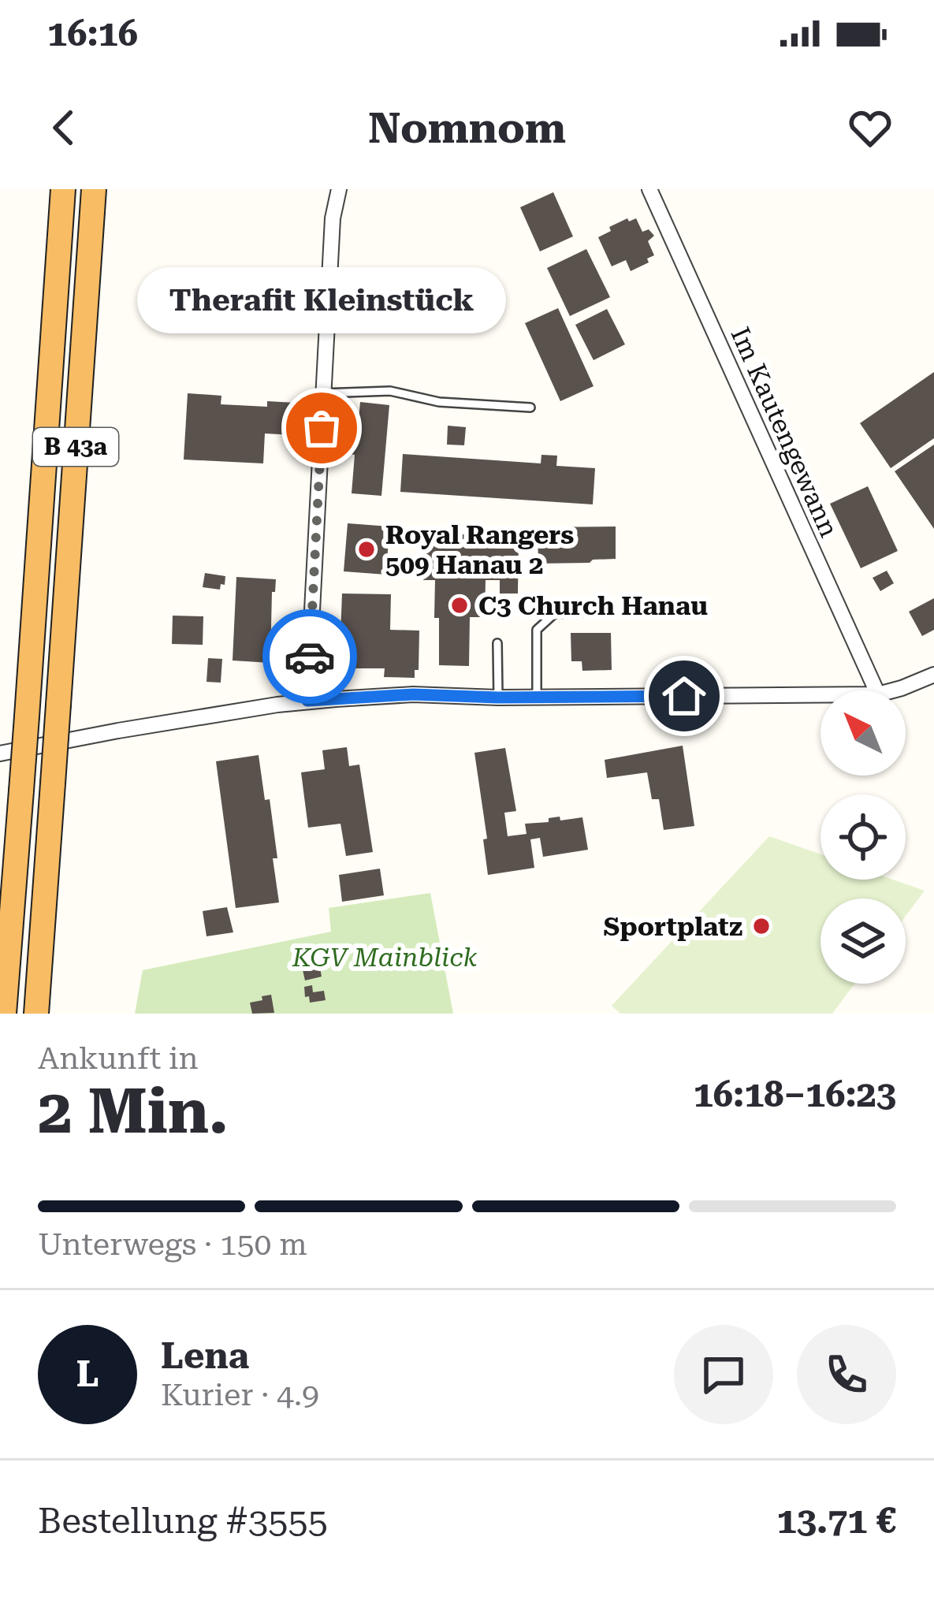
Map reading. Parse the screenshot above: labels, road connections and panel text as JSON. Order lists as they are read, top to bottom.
{
  "streets": {
    "highway": ["B 43a"],
    "street": ["Im Kautengewann"]
  },
  "parks": ["KGV Mainblick"],
  "places": [
    "Therafit Kleinstück",
    "Royal Rangers 509 Hanau 2",
    "C3 Church Hanau",
    "Sportplatz"
  ],
  "north": "top left",
  "page": {
    "status": "16:16",
    "header": "Nomnom",
    "bubble": "Therafit Kleinstück",
    "heading": ["2 Min.", "Ankunft in", "16:18–16:23"],
    "panel": [
      "Lena",
      "Kurier · 4.9",
      "Bestellung #3555",
      "13.71 €"
    ],
    "bar": "Unterwegs · 150 m",
    "round": "L"
  }
}
